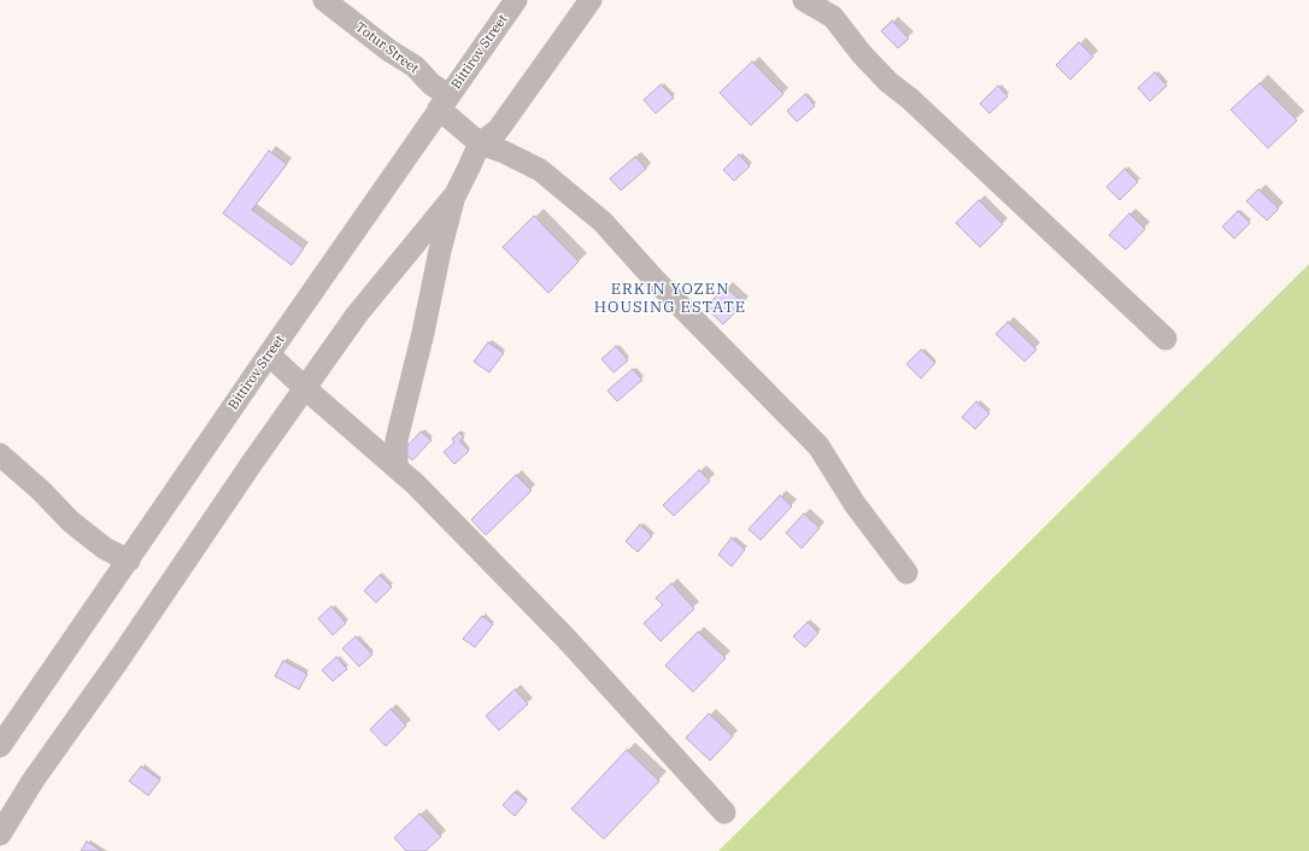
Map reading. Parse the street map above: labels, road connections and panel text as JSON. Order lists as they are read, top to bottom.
{
  "streets": {
    "street": ["Totur Street", "Bittirov Street"]
  },
  "crossings": [
    ["Totur Street", "Bittirov Street"]
  ],
  "districts": ["ERKIN YOZEN HOUSING ESTATE"]
}
